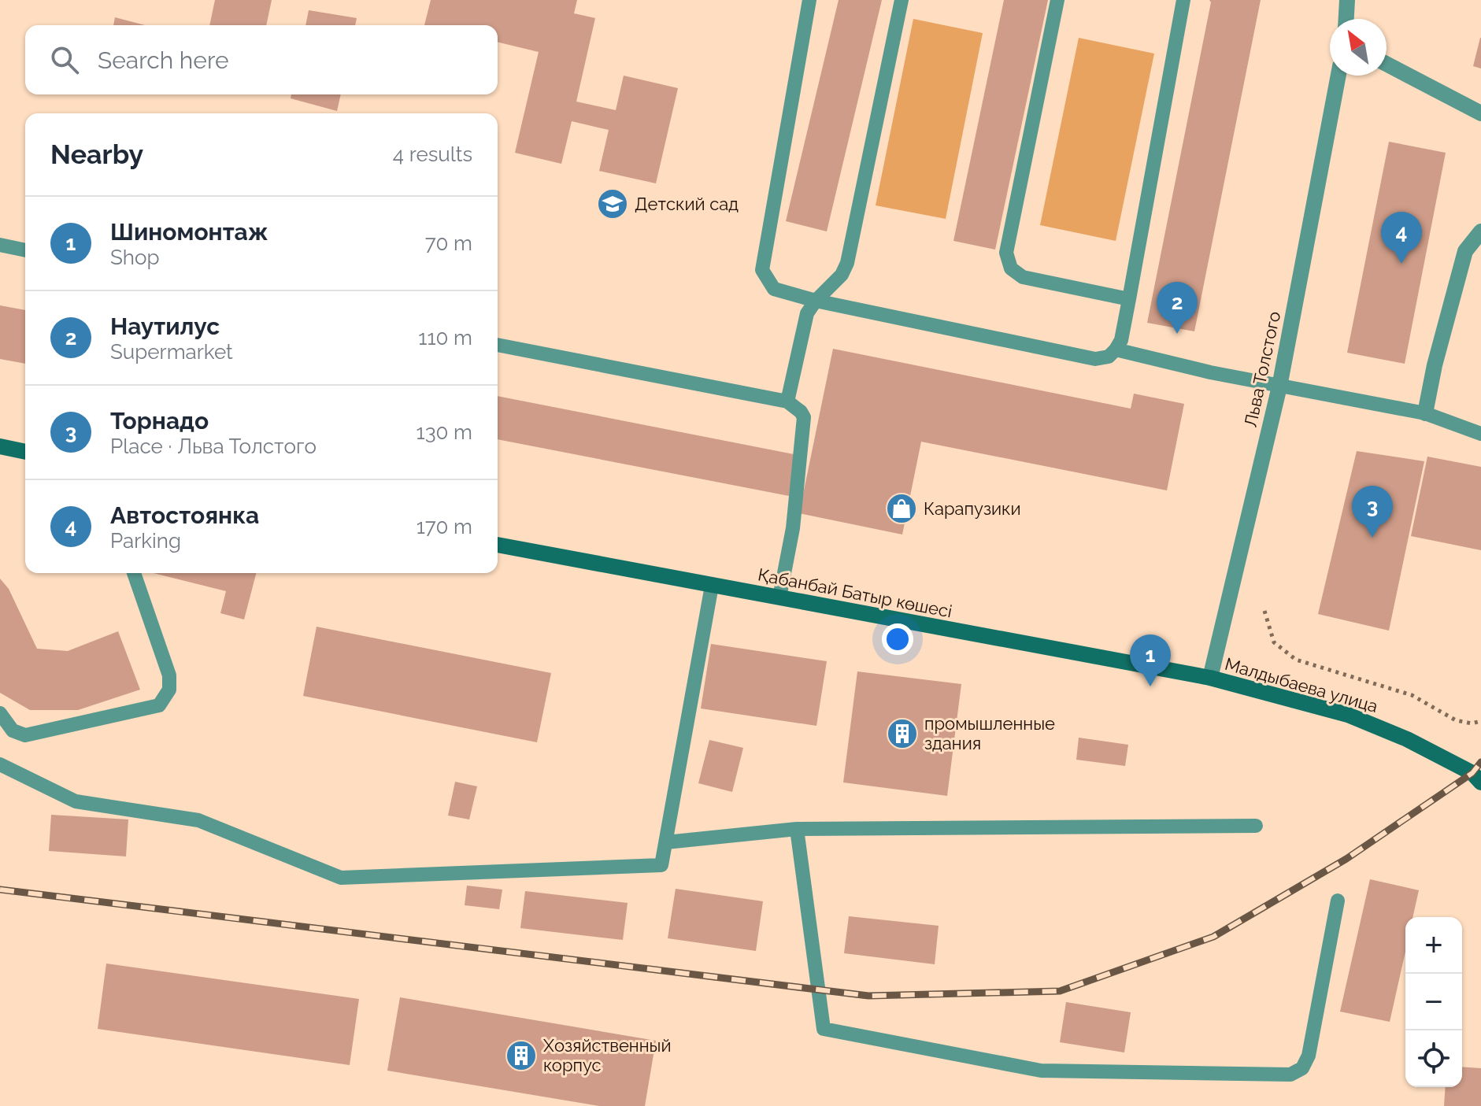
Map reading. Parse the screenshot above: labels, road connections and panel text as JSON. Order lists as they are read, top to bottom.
{
  "streets": {
    "main road": ["Қабанбай Батыр көшесі", "Малдыбаева улица"],
    "street": ["Льва Толстого"]
  },
  "crossings": [
    ["Льва Толстого", "Қабанбай Батыр көшесі"],
    ["Льва Толстого", "Малдыбаева улица"],
    ["Қабанбай Батыр көшесі", "Малдыбаева улица"]
  ],
  "places": {
    "school or university": ["Детский сад"],
    "shop": ["Карапузики"],
    "building": ["промышленные здания", "Хозяйственный корпус"]
  },
  "north": "top left",
  "page": {
    "search": "Search here",
    "heading": ["Nearby", "4 results"],
    "list": [
      {
        "mark": "1",
        "name": "Шиномонтаж",
        "note": "Shop",
        "value": "70 m"
      },
      {
        "mark": "2",
        "name": "Наутилус",
        "note": "Supermarket",
        "value": "110 m"
      },
      {
        "mark": "3",
        "name": "Торнадо",
        "note": "Place · Льва Толстого",
        "value": "130 m"
      },
      {
        "mark": "4",
        "name": "Автостоянка",
        "note": "Parking",
        "value": "170 m"
      }
    ],
    "pins": [
      "4",
      "2",
      "3",
      "1"
    ],
    "map_buttons": ["+", "−"]
  }
}
